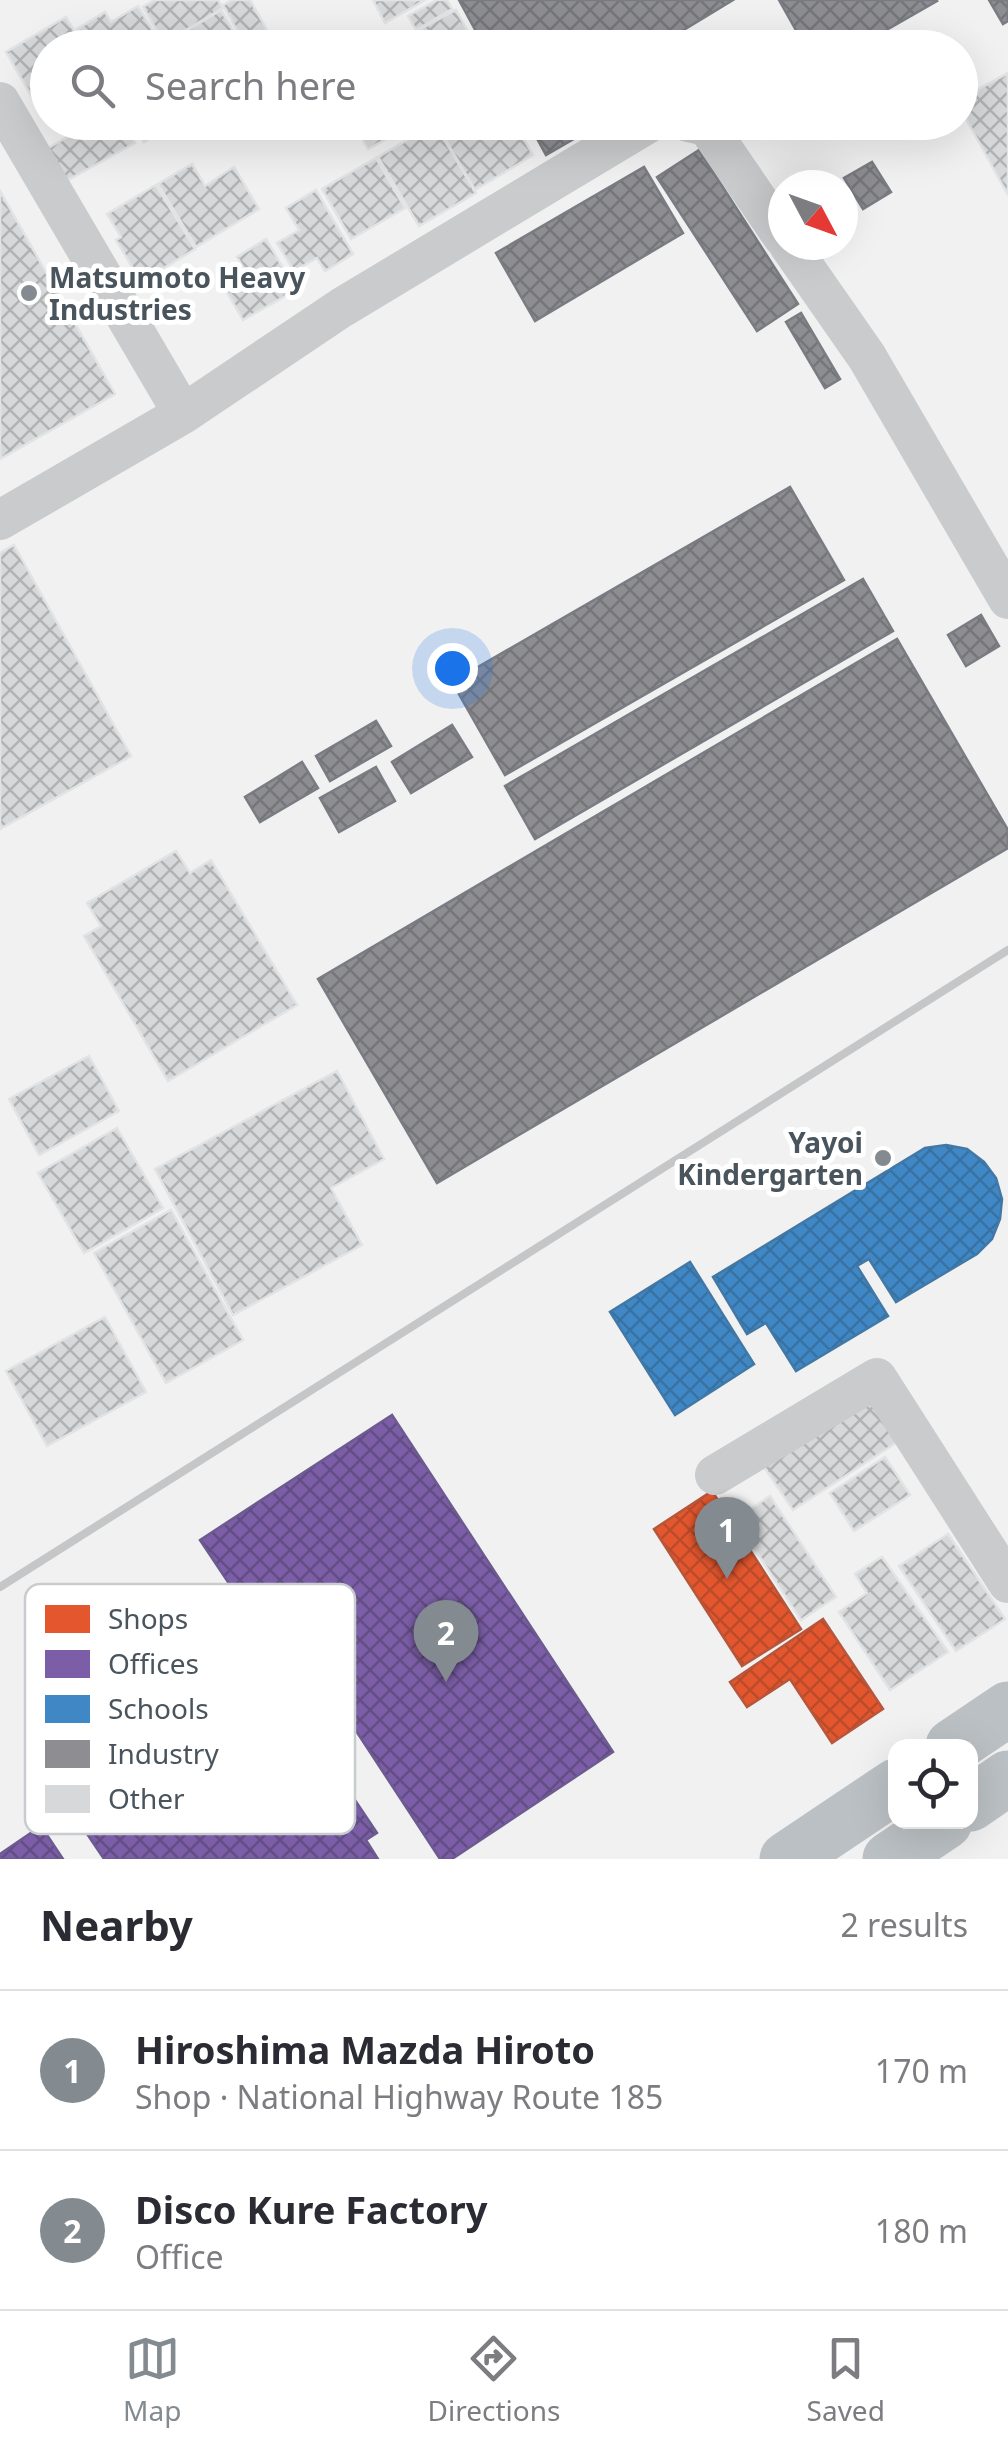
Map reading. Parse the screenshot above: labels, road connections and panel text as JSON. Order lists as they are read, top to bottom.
{
  "places": ["Matsumoto Heavy Industries", "Yayoi Kindergarten"],
  "legend": [
    "Shops",
    "Offices",
    "Schools",
    "Industry",
    "Other"
  ],
  "north": "bottom right",
  "page": {
    "search": "Search here",
    "pins": ["1", "2"],
    "heading": ["Nearby", "2 results"],
    "list": [
      {
        "mark": "1",
        "name": "Hiroshima Mazda Hiroto",
        "note": "Shop · National Highway Route 185",
        "value": "170 m"
      },
      {
        "mark": "2",
        "name": "Disco Kure Factory",
        "note": "Office",
        "value": "180 m"
      }
    ],
    "nav": ["Map", "Directions", "Saved"]
  }
}
